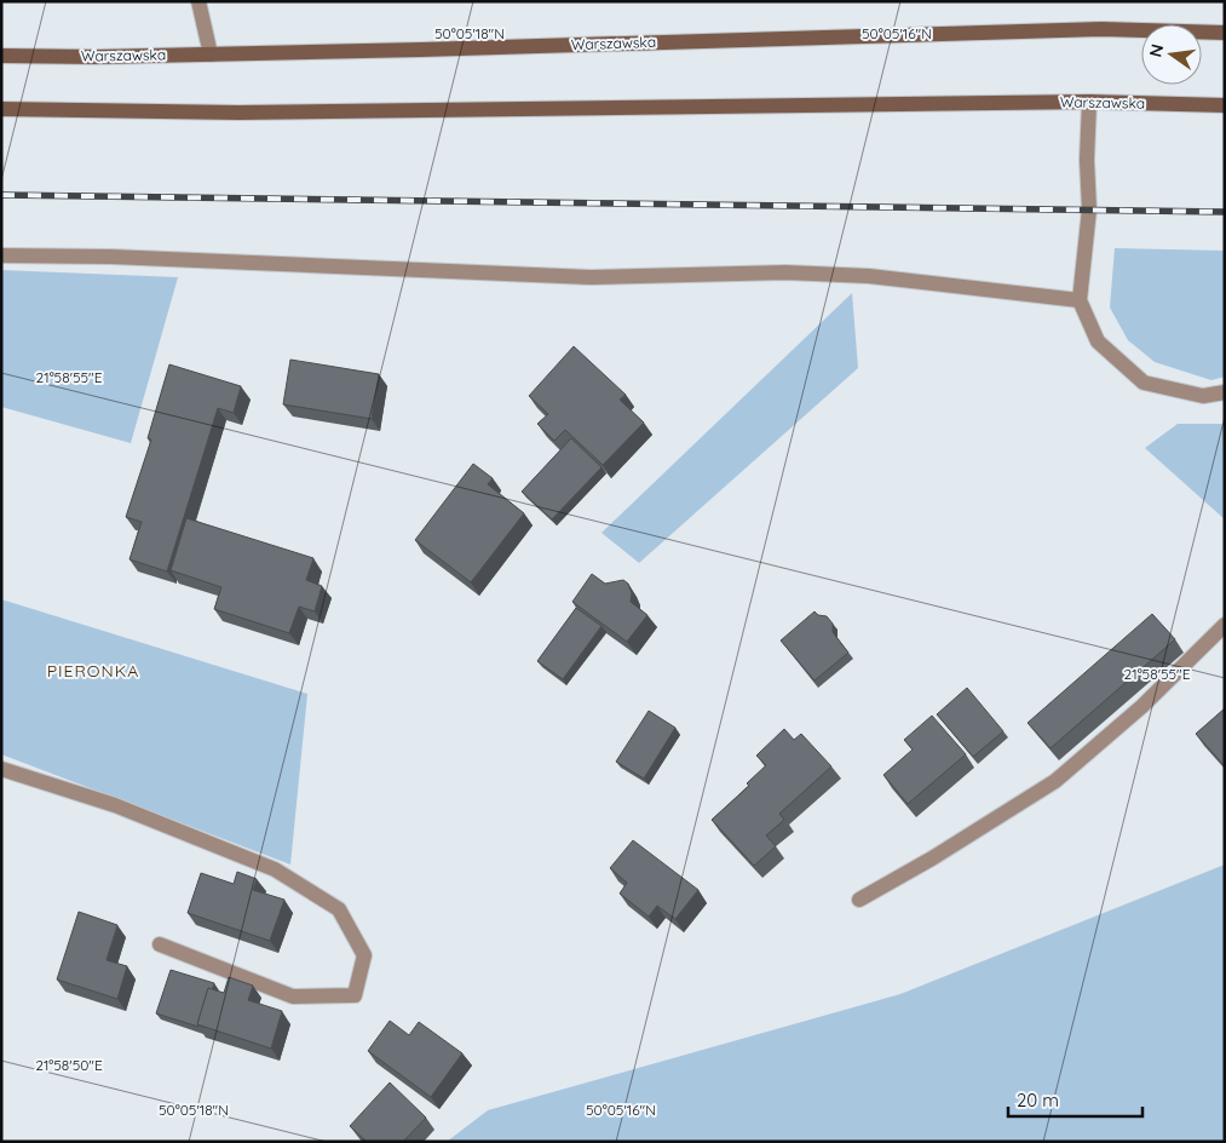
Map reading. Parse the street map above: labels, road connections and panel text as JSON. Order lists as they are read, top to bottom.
{
  "streets": {
    "main road": ["Warszawska"]
  },
  "districts": ["PIERONKA"],
  "scale_bar": "20 m",
  "north": "left",
  "coordinates": [
    "50°05'18\"N",
    "50°05'16\"N",
    "21°58'55\"E",
    "21°58'50\"E"
  ]
}
